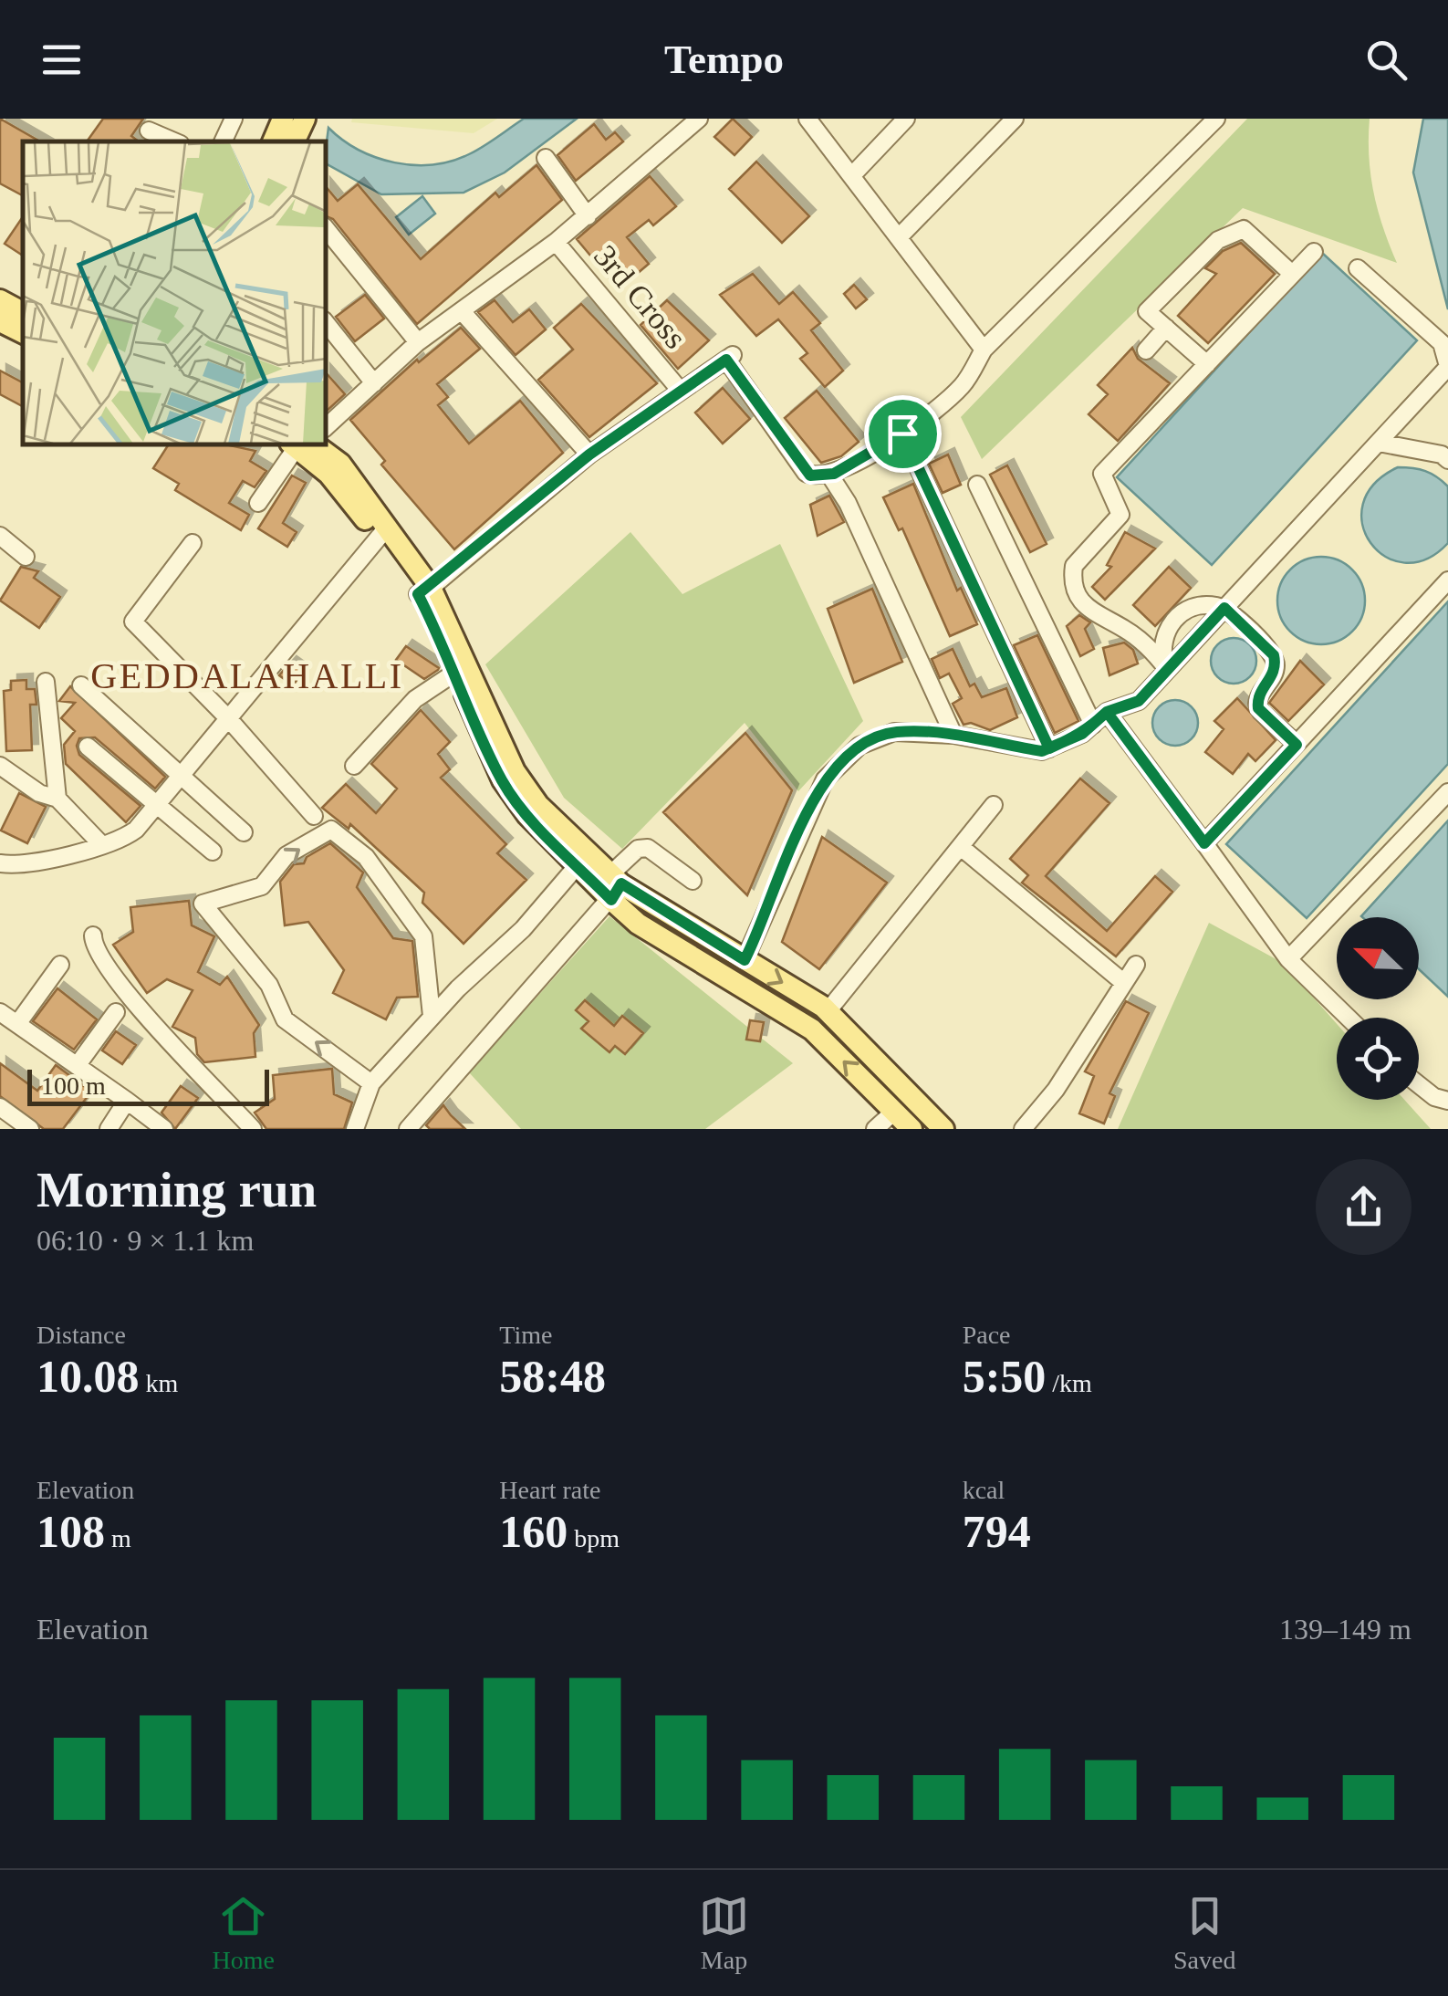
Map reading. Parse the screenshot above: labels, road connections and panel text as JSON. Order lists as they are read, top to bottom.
{
  "streets": {
    "street": ["3rd Cross"]
  },
  "districts": ["GEDDALAHALLI"],
  "scale_bar": "100 m",
  "north": "top left",
  "page": {
    "header": "Tempo",
    "scale": "100 m",
    "heading": ["Morning run", "06:10 · 9 × 1.1 km"],
    "stats": [
      ["Distance", "10.08 km"],
      ["Time", "58:48"],
      ["Pace", "5:50 /km"],
      ["Elevation", "108 m"],
      ["Heart rate", "160 bpm"],
      ["kcal", "794"]
    ],
    "chart": ["Elevation", "139–149 m"],
    "tabs": ["Home", "Map", "Saved"]
  }
}
